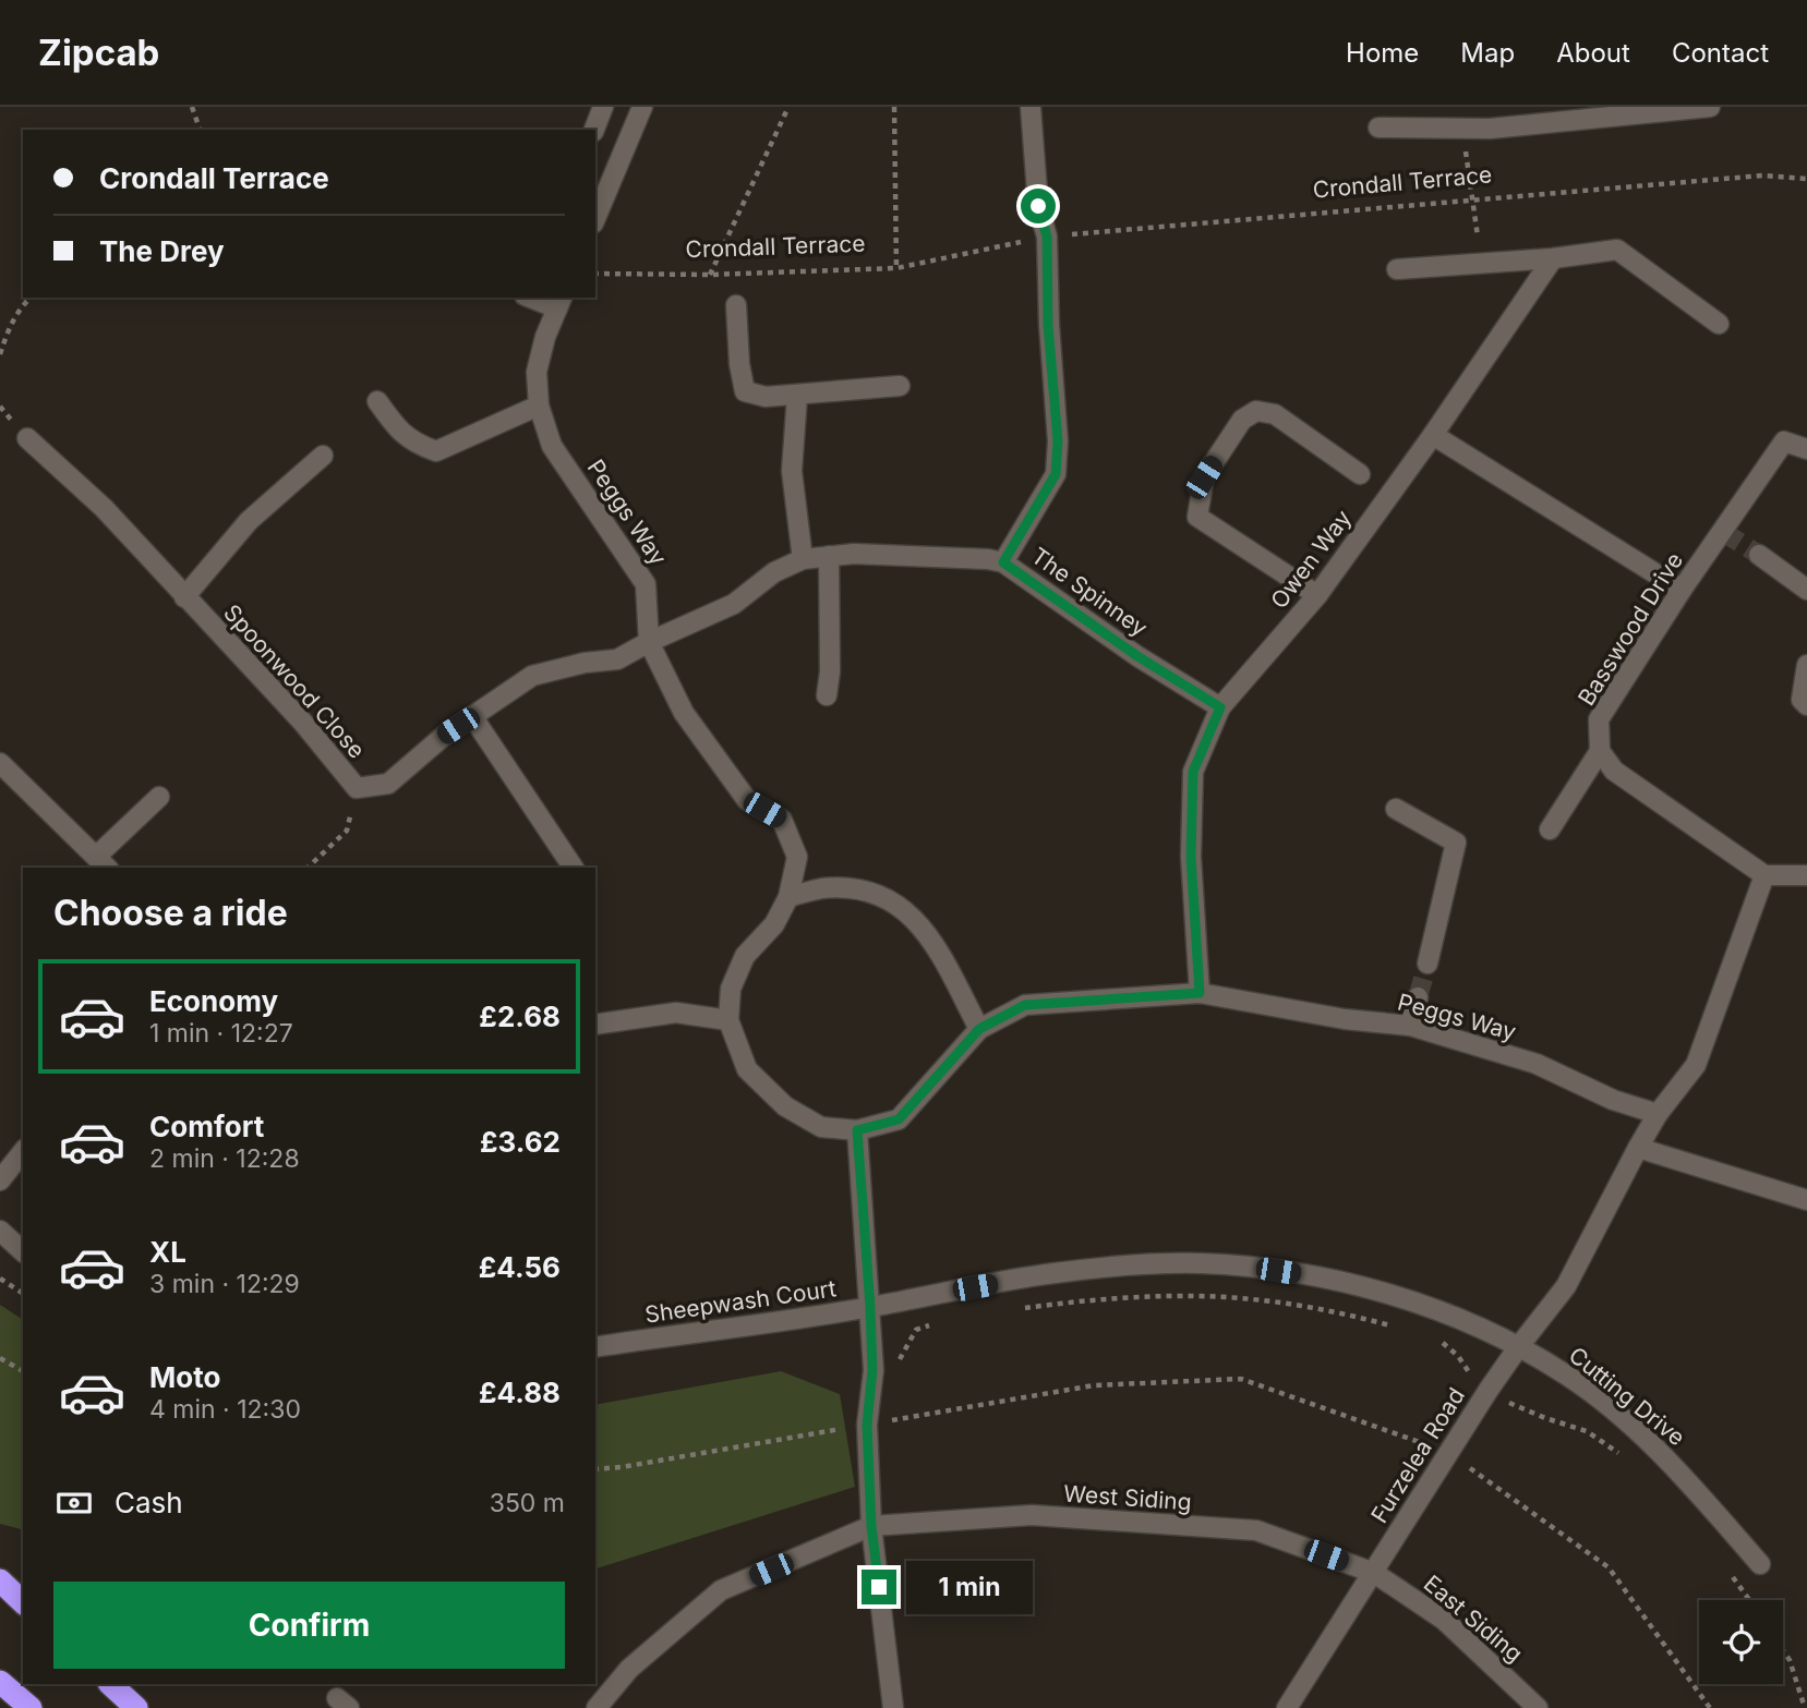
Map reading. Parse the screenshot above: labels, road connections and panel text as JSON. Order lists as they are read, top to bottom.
{
  "streets": {
    "street": [
      "Peggs Way",
      "Owen Way",
      "The Spinney",
      "Basswood Drive",
      "Spoonwood Close",
      "Sheepwash Court",
      "Cutting Drive",
      "Furzelea Road",
      "West Siding",
      "East Siding"
    ],
    "path": ["Crondall Terrace"]
  },
  "crossings": [
    ["Peggs Way", "The Spinney"],
    ["Peggs Way", "Spoonwood Close"],
    ["Owen Way", "The Spinney"],
    ["The Spinney", "Spoonwood Close"],
    ["Sheepwash Court", "Cutting Drive"],
    ["Sheepwash Court", "Furzelea Road"],
    ["Cutting Drive", "Furzelea Road"],
    ["Furzelea Road", "West Siding"],
    ["Furzelea Road", "East Siding"],
    ["West Siding", "East Siding"]
  ],
  "page": {
    "header": "Zipcab",
    "nav": [
      "Home",
      "Map",
      "About",
      "Contact"
    ],
    "banner": ["Crondall Terrace", "The Drey"],
    "heading": "Choose a ride",
    "list": [
      {
        "name": "Economy",
        "note": "1 min · 12:27",
        "value": "£2.68"
      },
      {
        "name": "Comfort",
        "note": "2 min · 12:28",
        "value": "£3.62"
      },
      {
        "name": "XL",
        "note": "3 min · 12:29",
        "value": "£4.56"
      },
      {
        "name": "Moto",
        "note": "4 min · 12:30",
        "value": "£4.88"
      }
    ],
    "pay": ["Cash", "350 m"],
    "bubble": "1 min",
    "buttons": "Confirm"
  }
}
